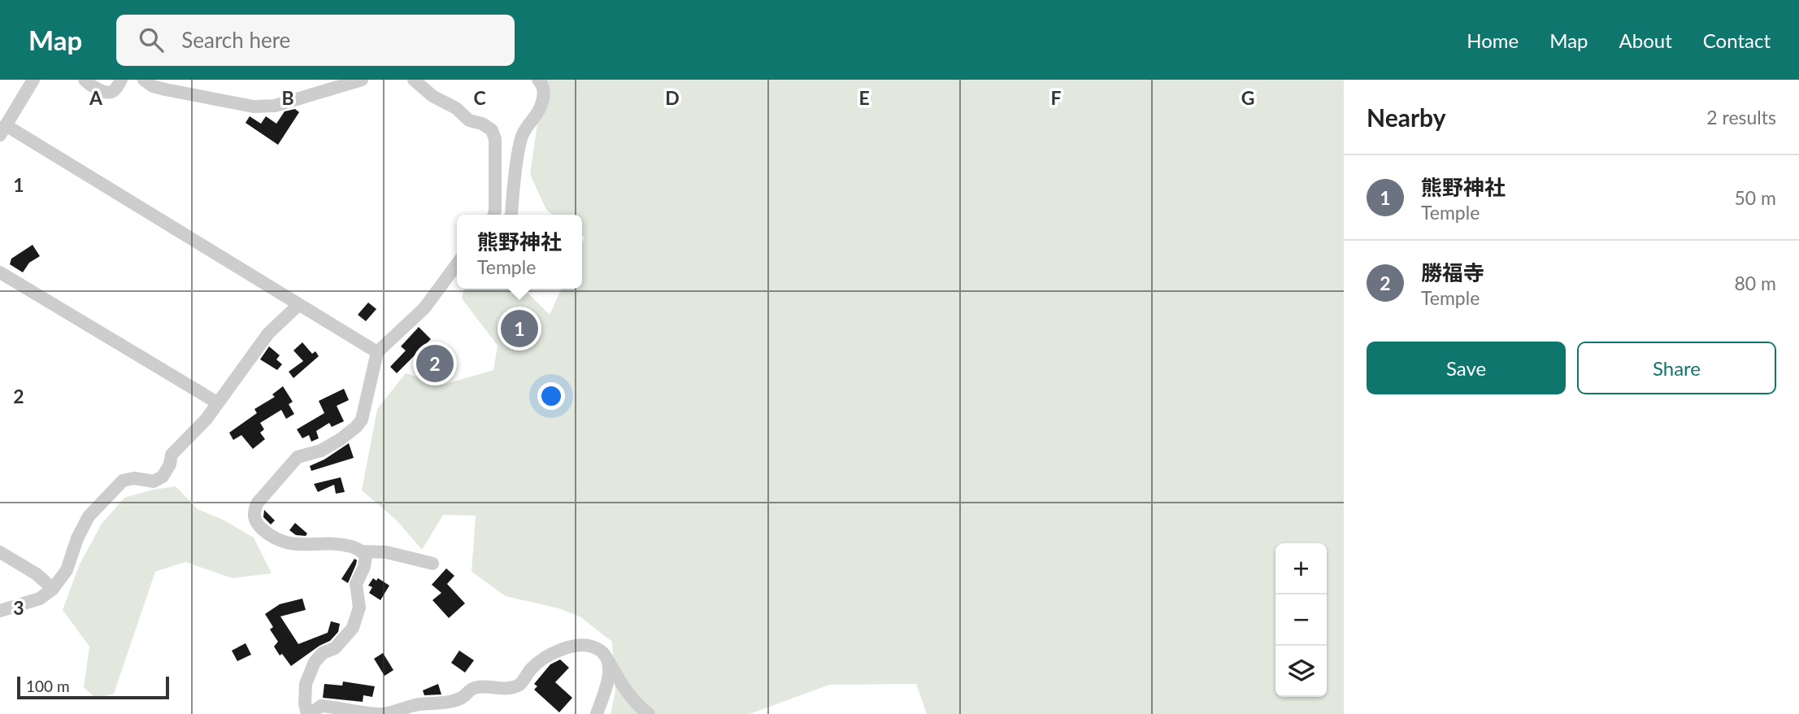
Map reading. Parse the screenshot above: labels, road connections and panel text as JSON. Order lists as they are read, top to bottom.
{
  "scale_bar": "100 m",
  "page": {
    "header": "Map",
    "search": "Search here",
    "nav": [
      "Home",
      "Map",
      "About",
      "Contact"
    ],
    "heading": ["Nearby", "2 results"],
    "list": [
      {
        "mark": "1",
        "name": "熊野神社",
        "note": "Temple",
        "value": "50 m"
      },
      {
        "mark": "2",
        "name": "勝福寺",
        "note": "Temple",
        "value": "80 m"
      }
    ],
    "popup": ["熊野神社", "Temple"],
    "pins": ["1", "2"],
    "buttons": ["Save", "Share"],
    "map_buttons": ["+", "−"],
    "scale": "100 m"
  },
  "grid": {
    "columns": [
      "A",
      "B",
      "C",
      "D",
      "E",
      "F",
      "G"
    ],
    "rows": ["1", "2", "3"]
  }
}
